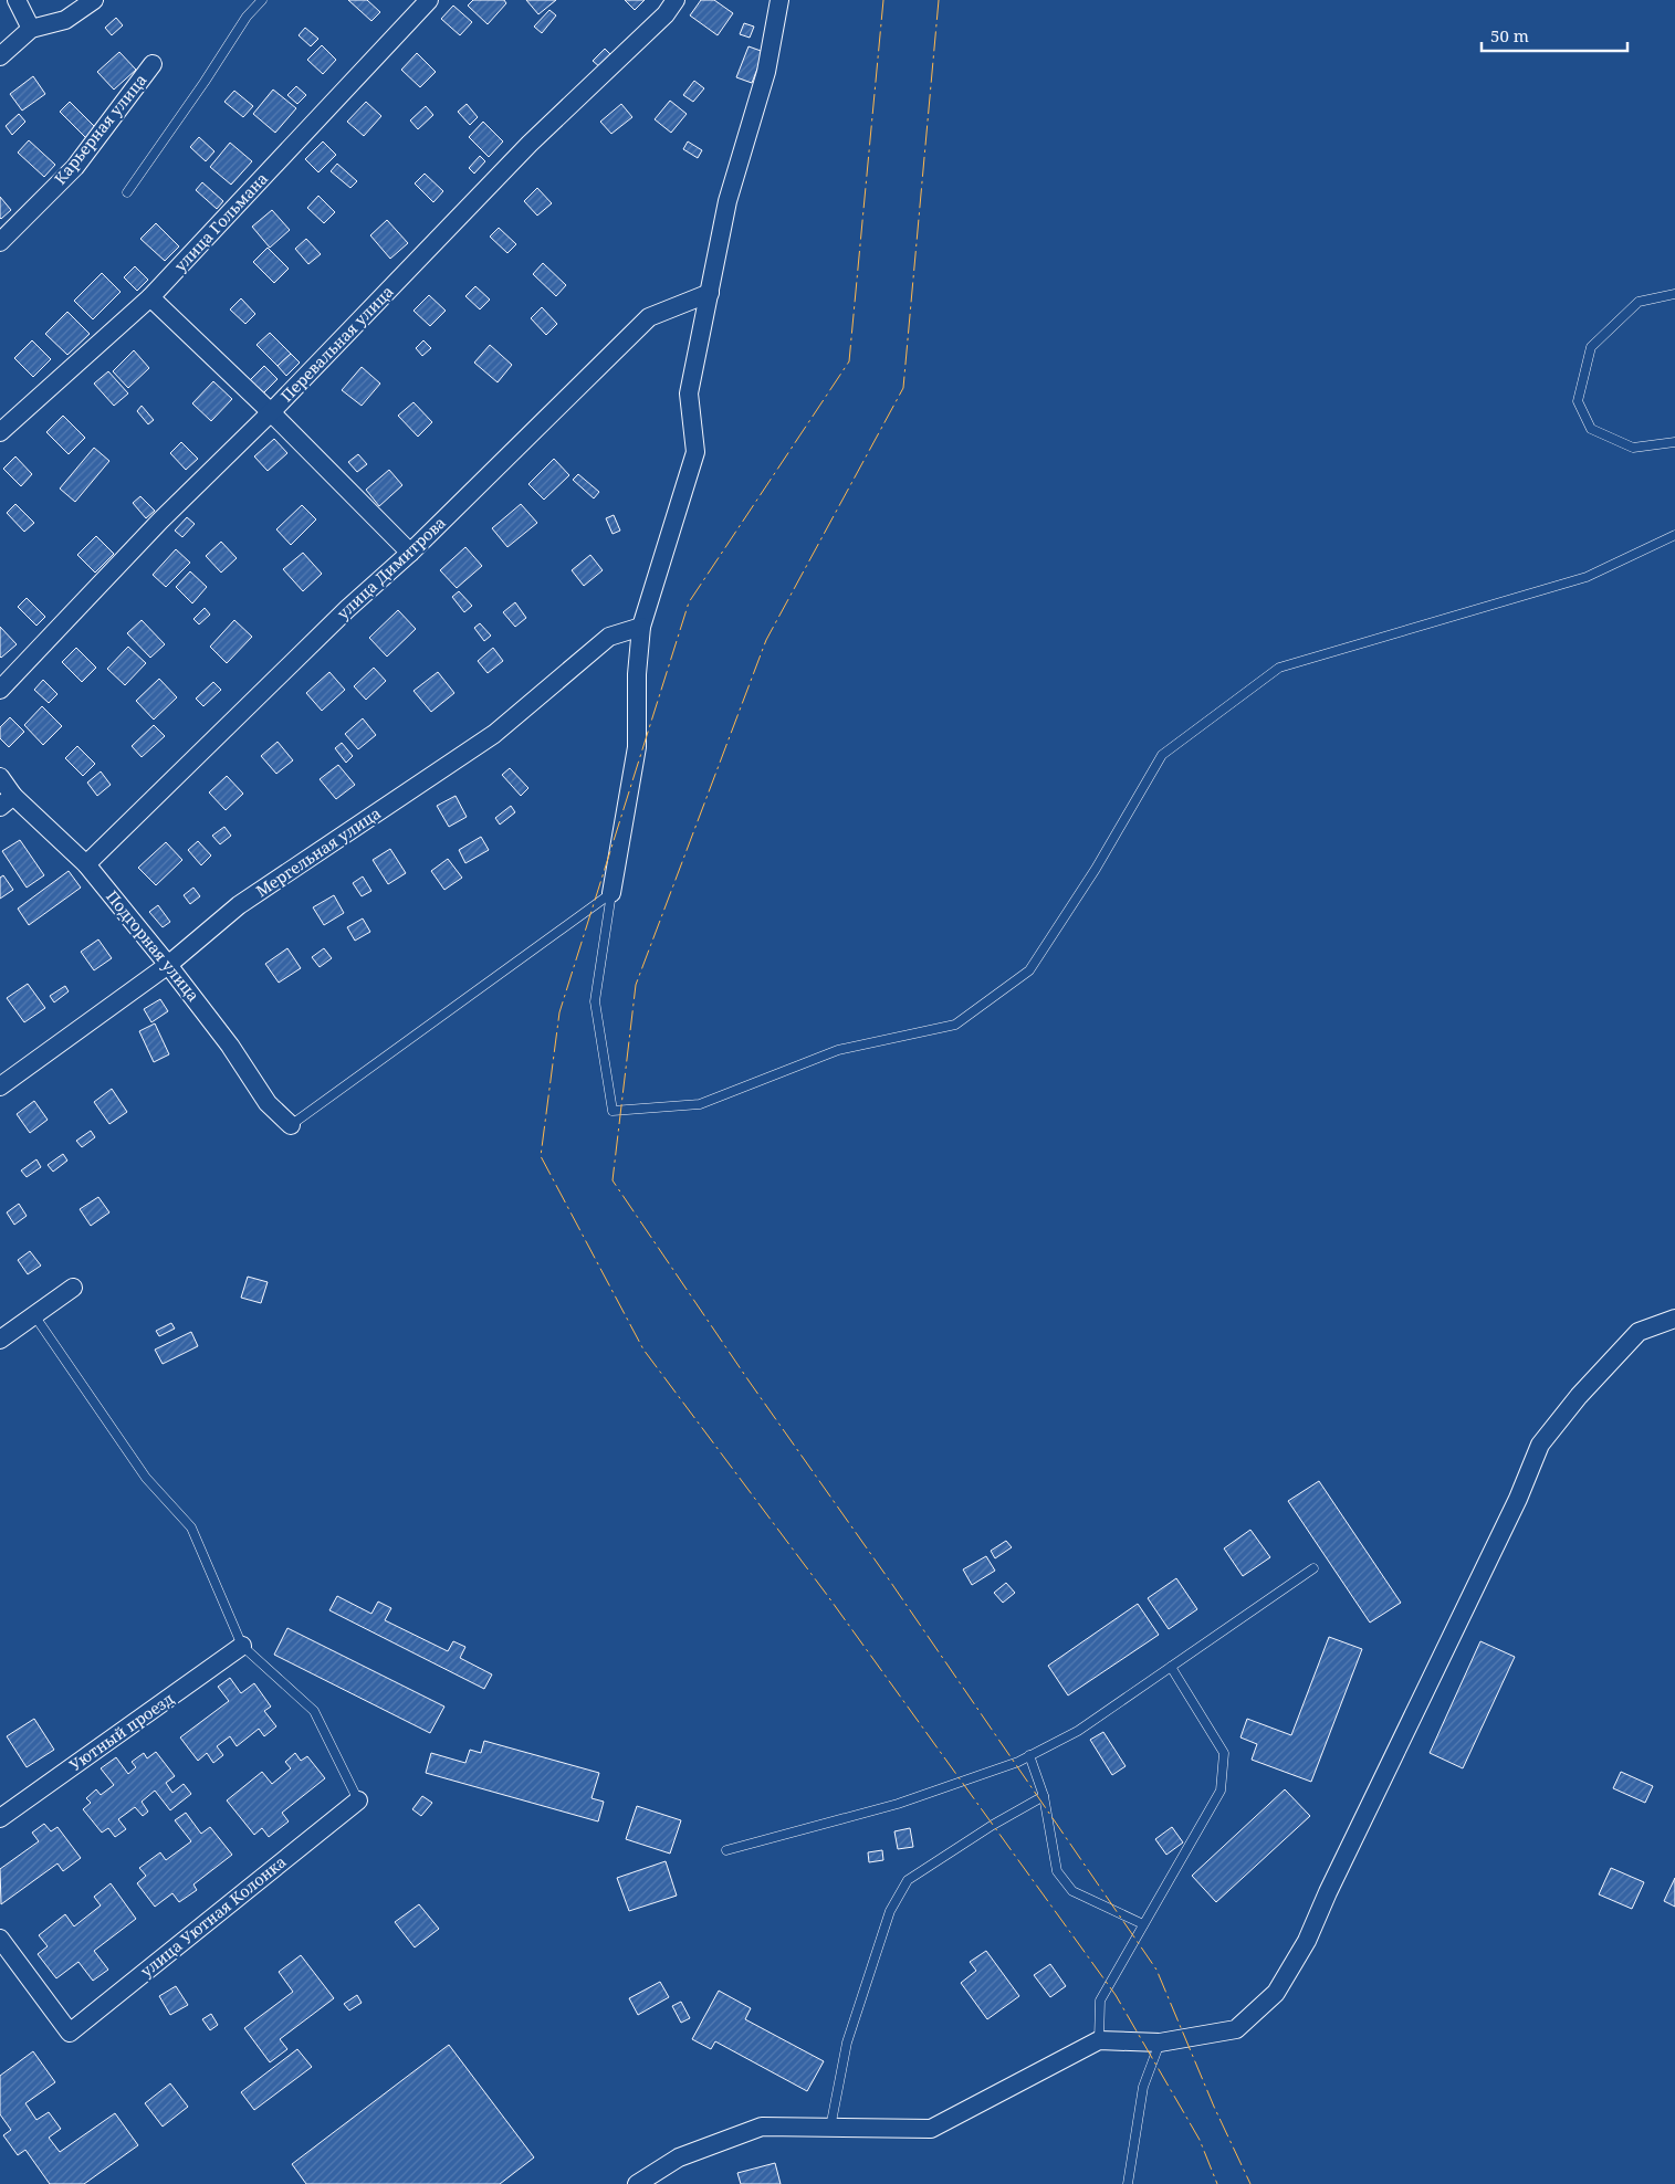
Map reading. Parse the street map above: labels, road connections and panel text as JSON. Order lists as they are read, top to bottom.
{
  "streets": {
    "street": [
      "Карьерная улица",
      "улица Гольмана",
      "Перевальная улица",
      "улица Димитрова",
      "Мергельная улица",
      "Подгорная улица",
      "Уютный проезд",
      "улица Уютная Колонка"
    ]
  },
  "crossings": [
    ["улица Димитрова", "Подгорная улица"],
    ["Мергельная улица", "Подгорная улица"]
  ],
  "scale_bar": "50 m"
}
